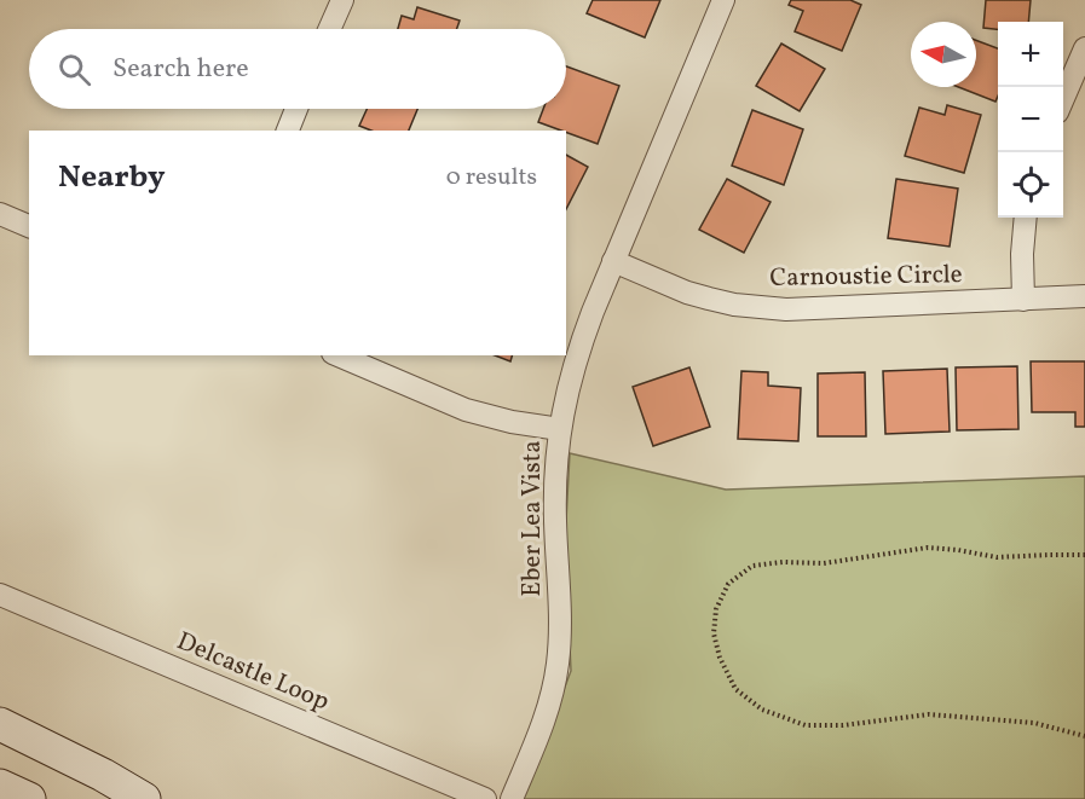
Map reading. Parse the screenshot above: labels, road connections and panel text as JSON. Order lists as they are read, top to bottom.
{
  "streets": {
    "street": ["Carnoustie Circle", "Eber Lea Vista", "Delcastle Loop"]
  },
  "crossings": [
    ["Carnoustie Circle", "Eber Lea Vista"]
  ],
  "north": "left",
  "page": {
    "map_buttons": ["+", "−"],
    "search": "Search here",
    "heading": ["Nearby", "0 results"]
  }
}
